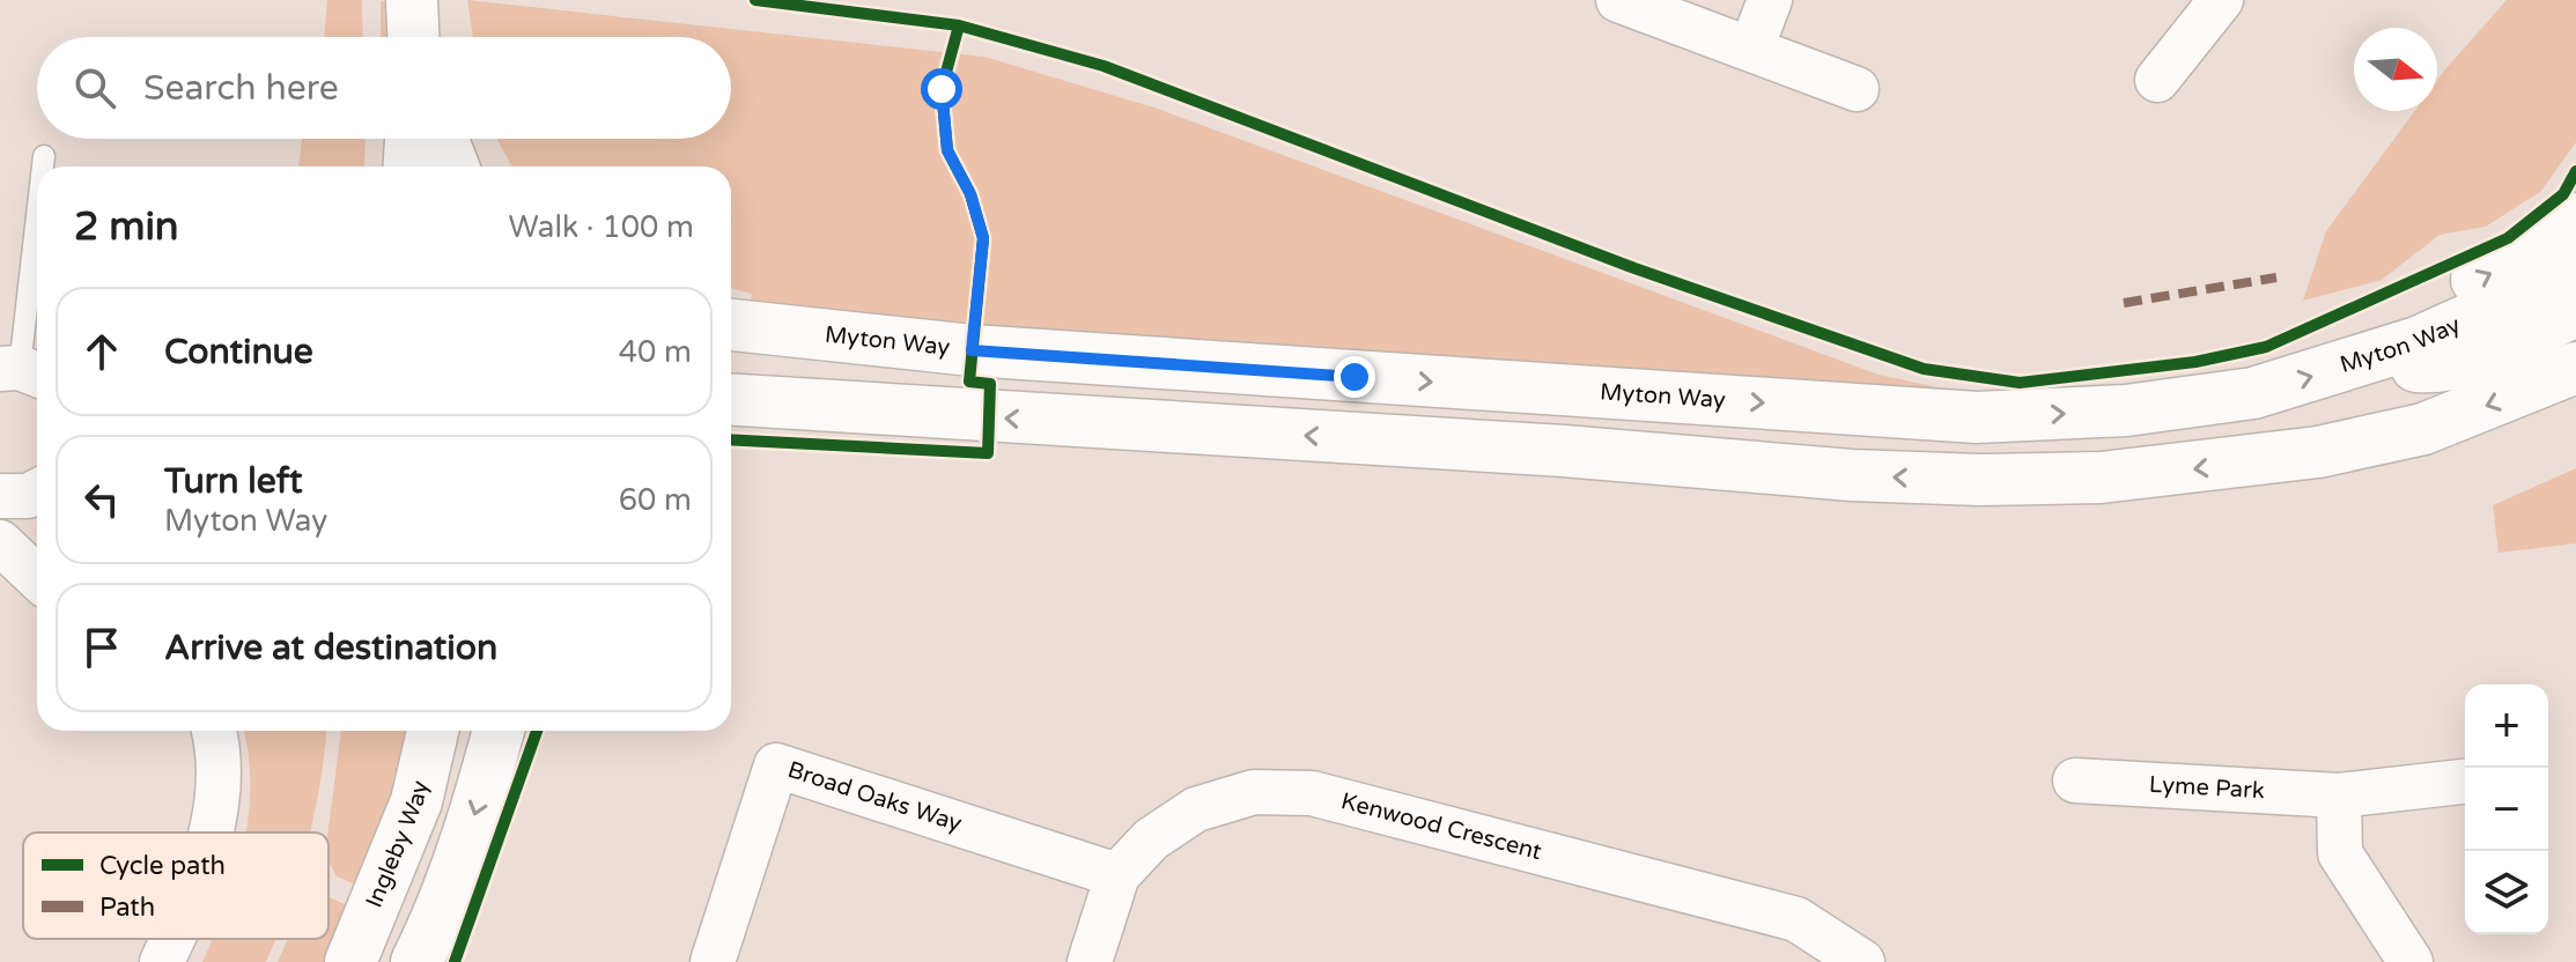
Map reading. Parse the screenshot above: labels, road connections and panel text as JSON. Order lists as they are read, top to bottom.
{
  "streets": {
    "street": [
      "Myton Way",
      "Lyme Park",
      "Broad Oaks Way",
      "Kenwood Crescent",
      "Ingleby Way"
    ]
  },
  "crossings": [
    ["Broad Oaks Way", "Kenwood Crescent"]
  ],
  "legend": ["Cycle path", "Path"],
  "north": "right",
  "page": {
    "search": "Search here",
    "heading": ["2 min", "Walk · 100 m"],
    "list": [
      ["Continue", "40 m"],
      ["Turn left", "Myton Way", "60 m"],
      "Arrive at destination"
    ],
    "map_buttons": ["+", "−"]
  }
}
